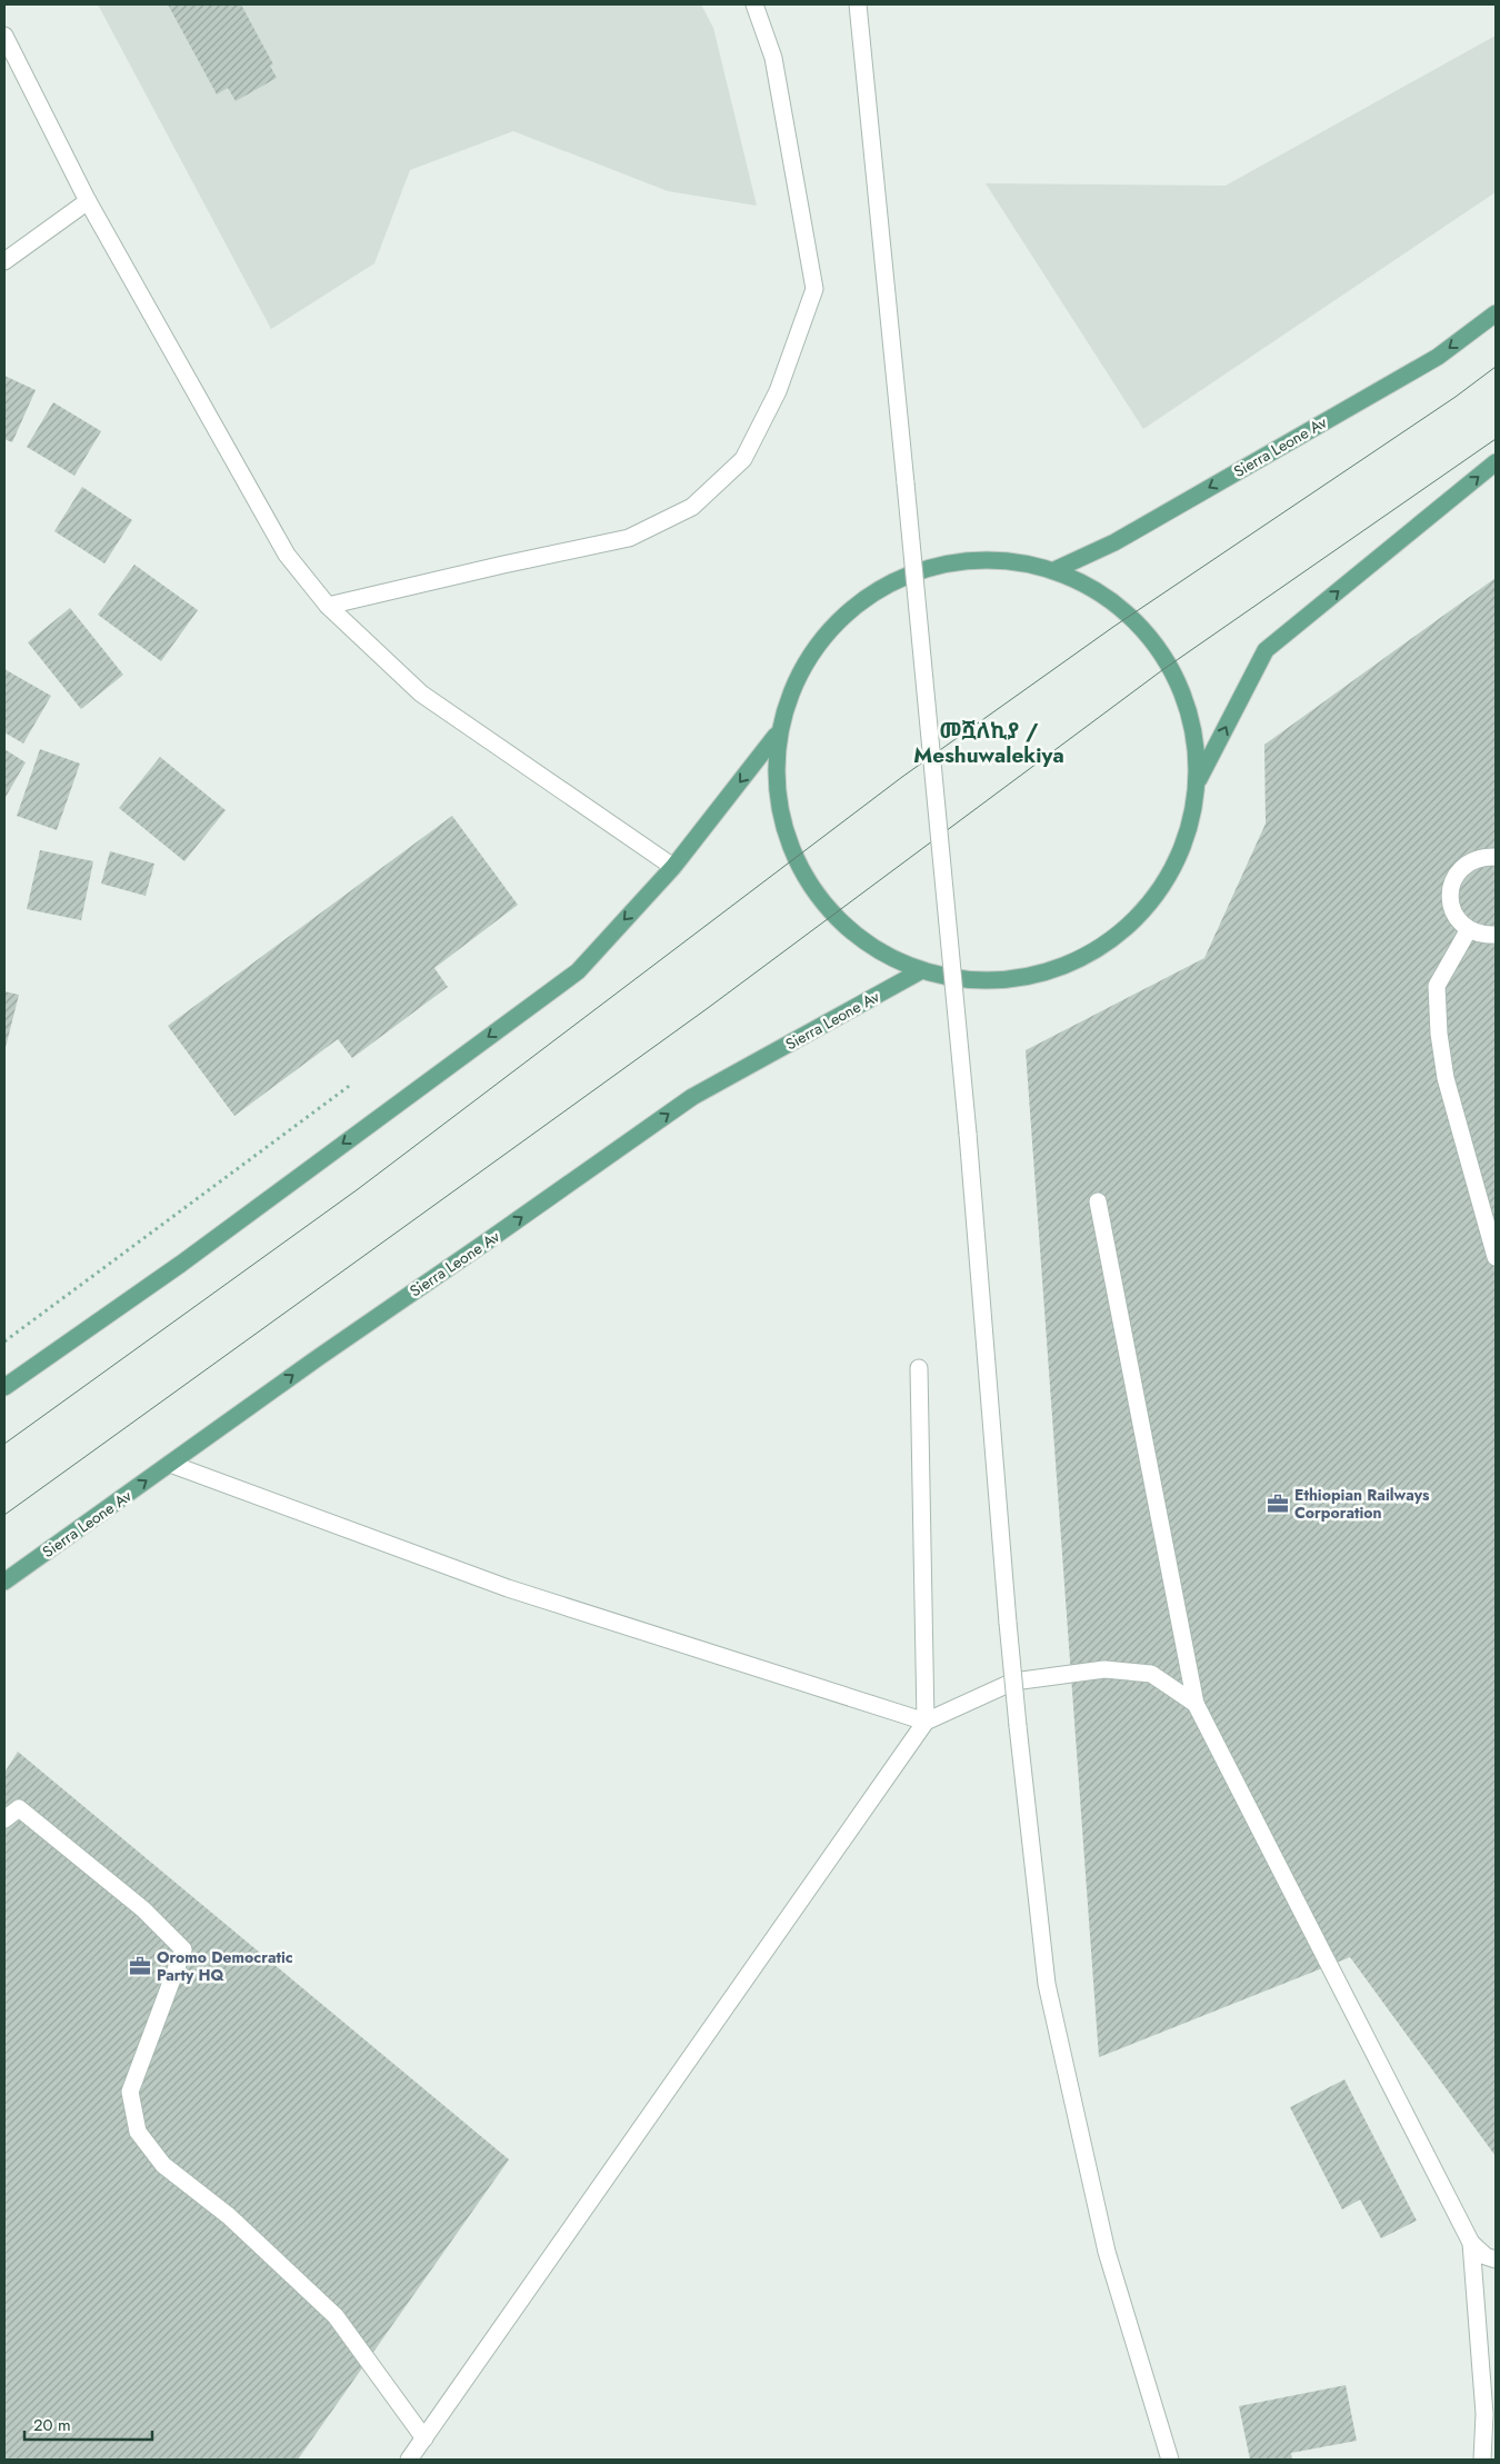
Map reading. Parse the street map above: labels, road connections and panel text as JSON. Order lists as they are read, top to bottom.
{
  "streets": {
    "main road": ["Sierra Leone Av"]
  },
  "districts": ["መሿለኪያ / Meshuwalekiya"],
  "places": {
    "office": ["Ethiopian Railways Corporation", "Oromo Democratic Party HQ"]
  },
  "scale_bar": "20 m"
}
